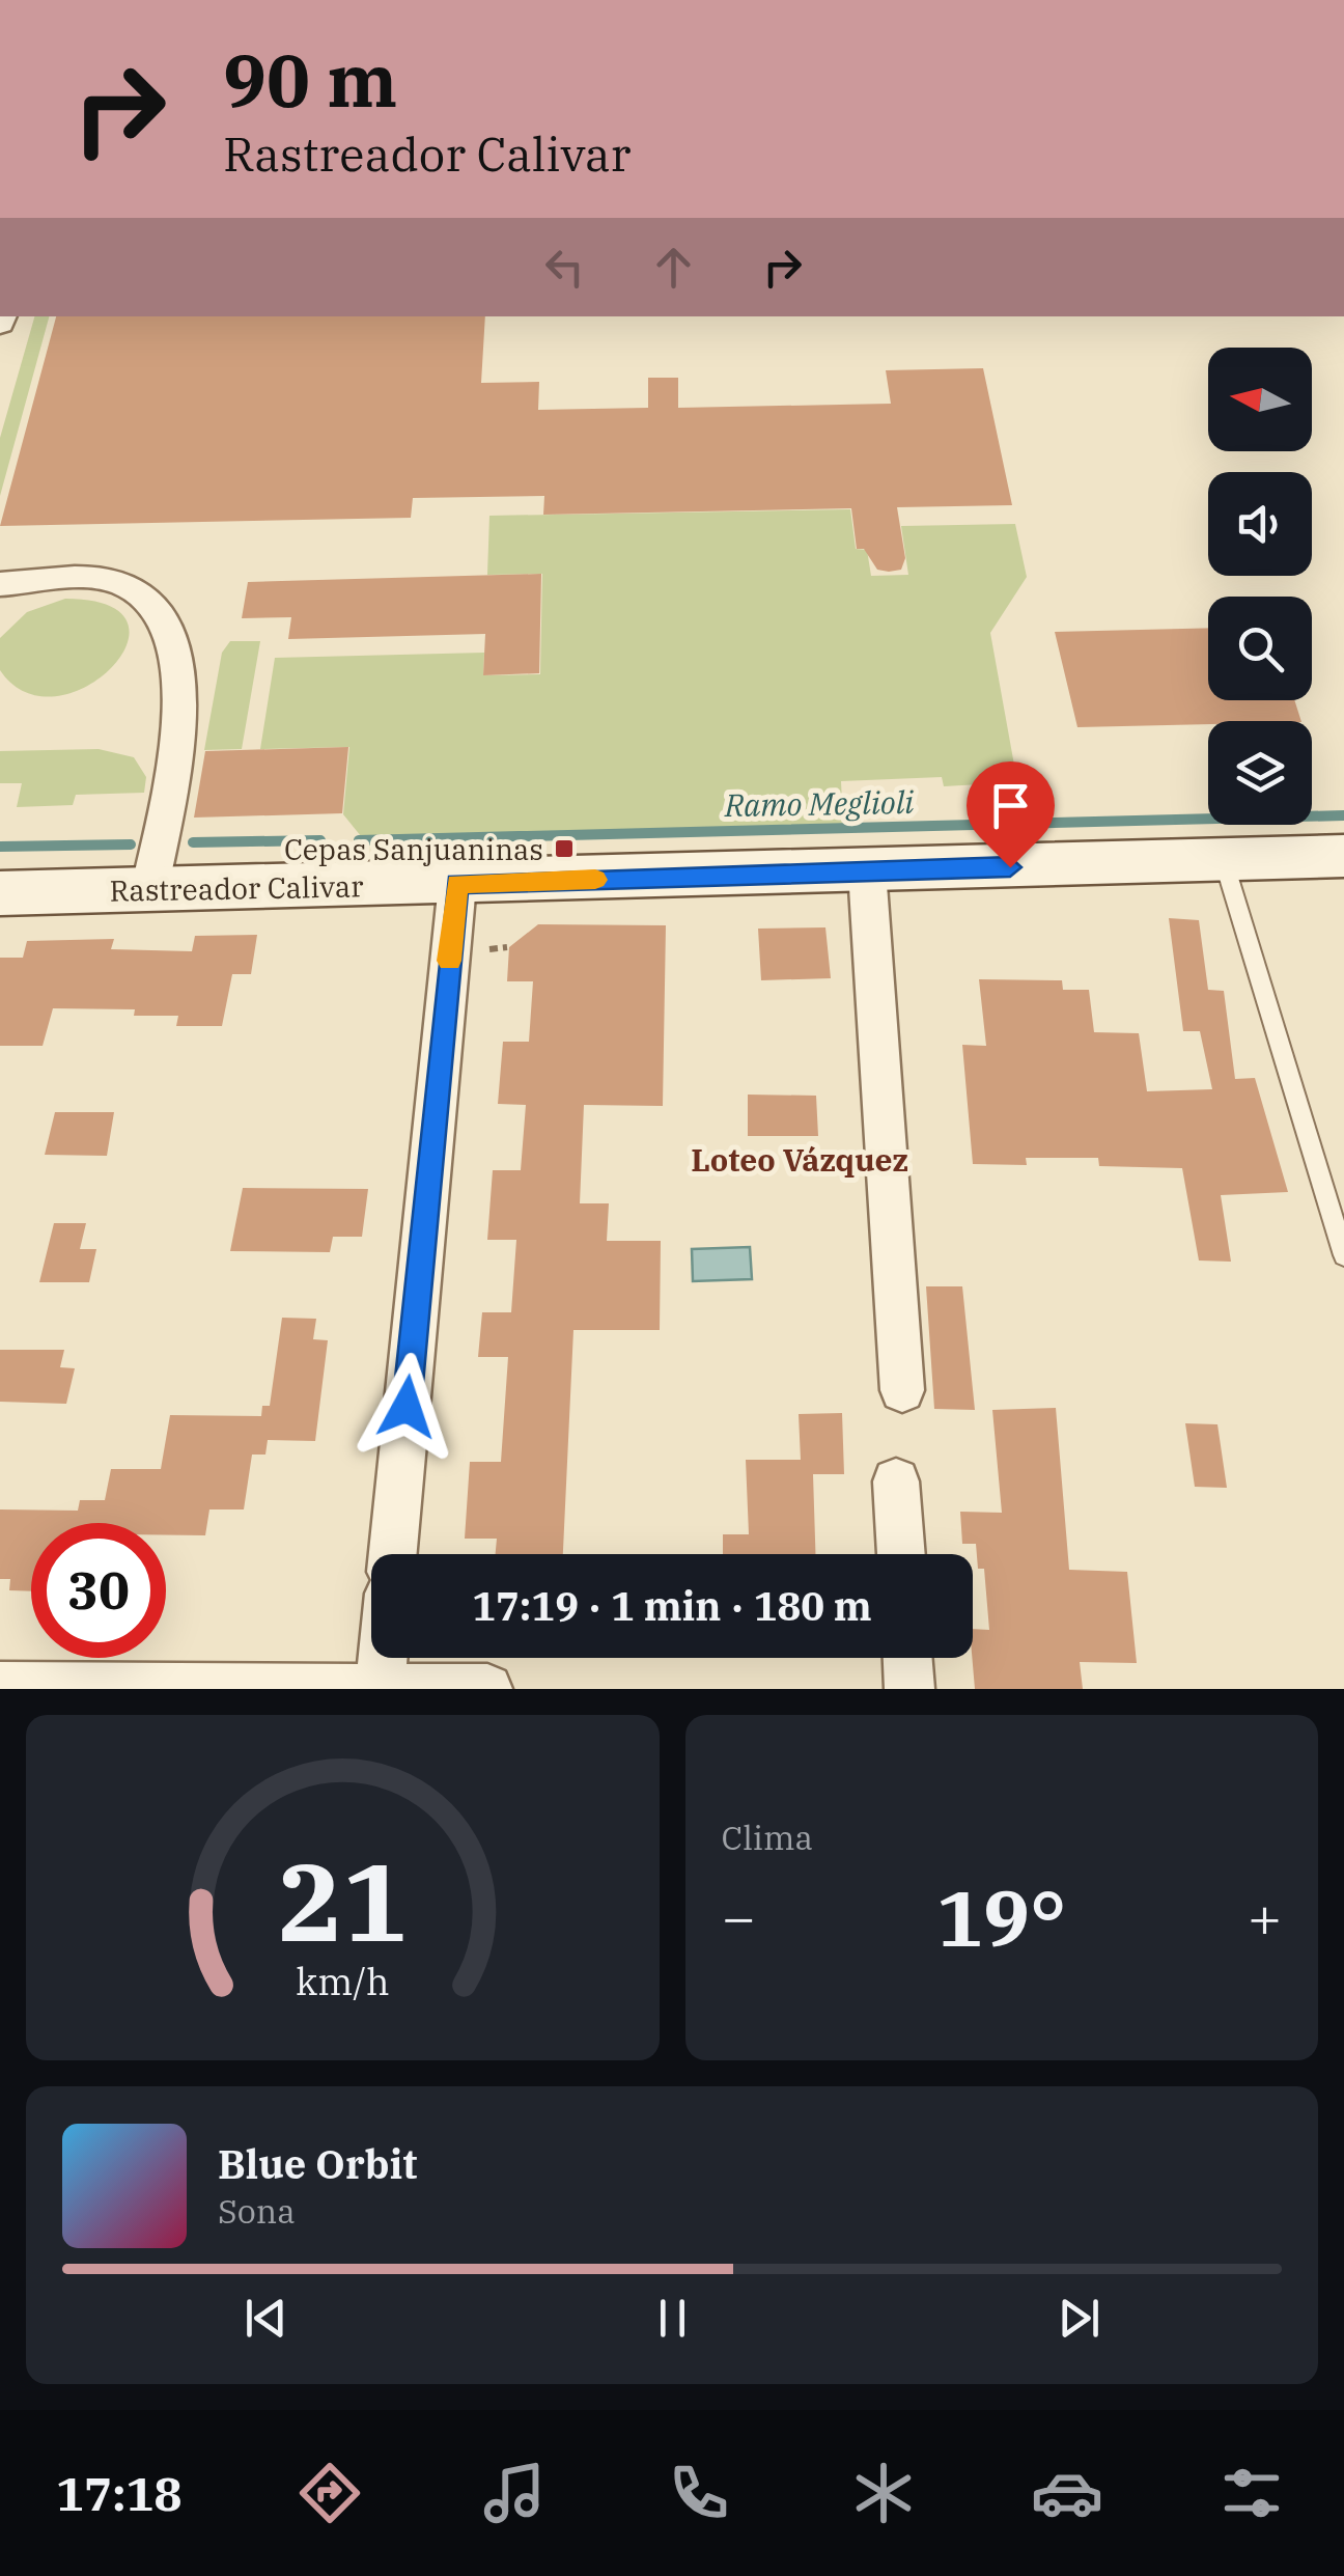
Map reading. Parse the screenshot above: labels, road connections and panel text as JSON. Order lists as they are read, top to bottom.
{
  "streets": {
    "main road": ["Rastreador Calivar"]
  },
  "districts": ["Loteo Vázquez"],
  "water": ["Ramo Meglioli"],
  "places": {
    "transit": ["Cepas Sanjuaninas"]
  },
  "north": "left",
  "page": {
    "turn": ["90 m", "Rastreador Calivar"],
    "limit": "30",
    "trip": "17:19 · 1 min · 180 m",
    "tile": "Clima",
    "heat": ["−", "19°", "+"],
    "song": ["Blue Orbit", "Sona"],
    "tabs": "17:18",
    "gauge": ["21", "km/h"]
  }
}
